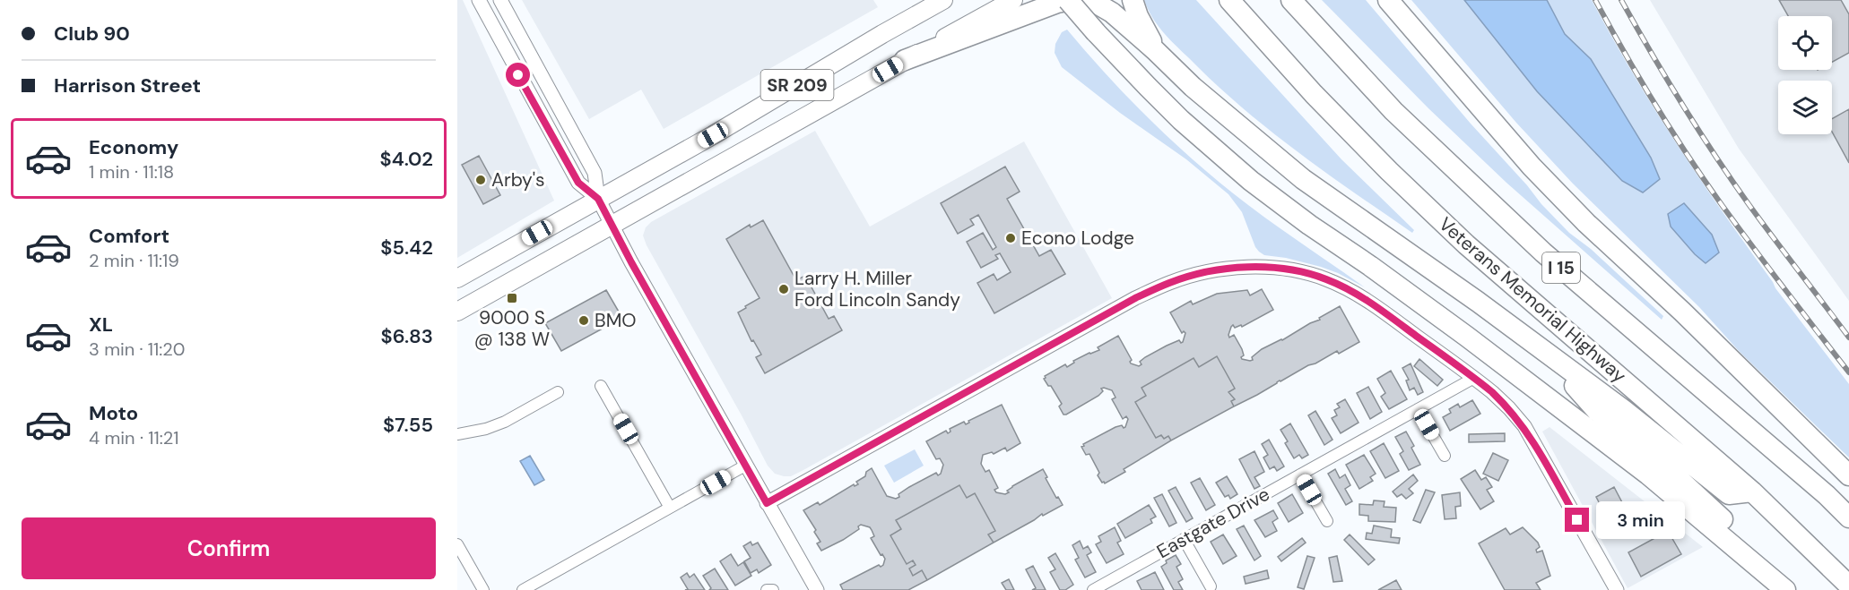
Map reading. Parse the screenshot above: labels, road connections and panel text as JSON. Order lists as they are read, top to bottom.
{
  "streets": {
    "highway": ["I 15", "Veterans Memorial Highway"],
    "main road": ["SR 209"],
    "street": ["Eastgate Drive"]
  },
  "places": {
    "other": [
      "Arby's",
      "Econo Lodge",
      "Larry H. Miller Ford Lincoln Sandy",
      "BMO"
    ],
    "transit": ["9000 S @ 138 W"]
  },
  "page": {
    "banner": ["Club 90", "Harrison Street"],
    "list": [
      {
        "name": "Economy",
        "note": "1 min · 11:18",
        "value": "$4.02"
      },
      {
        "name": "Comfort",
        "note": "2 min · 11:19",
        "value": "$5.42"
      },
      {
        "name": "XL",
        "note": "3 min · 11:20",
        "value": "$6.83"
      },
      {
        "name": "Moto",
        "note": "4 min · 11:21",
        "value": "$7.55"
      }
    ],
    "bubble": "3 min",
    "buttons": "Confirm"
  }
}
